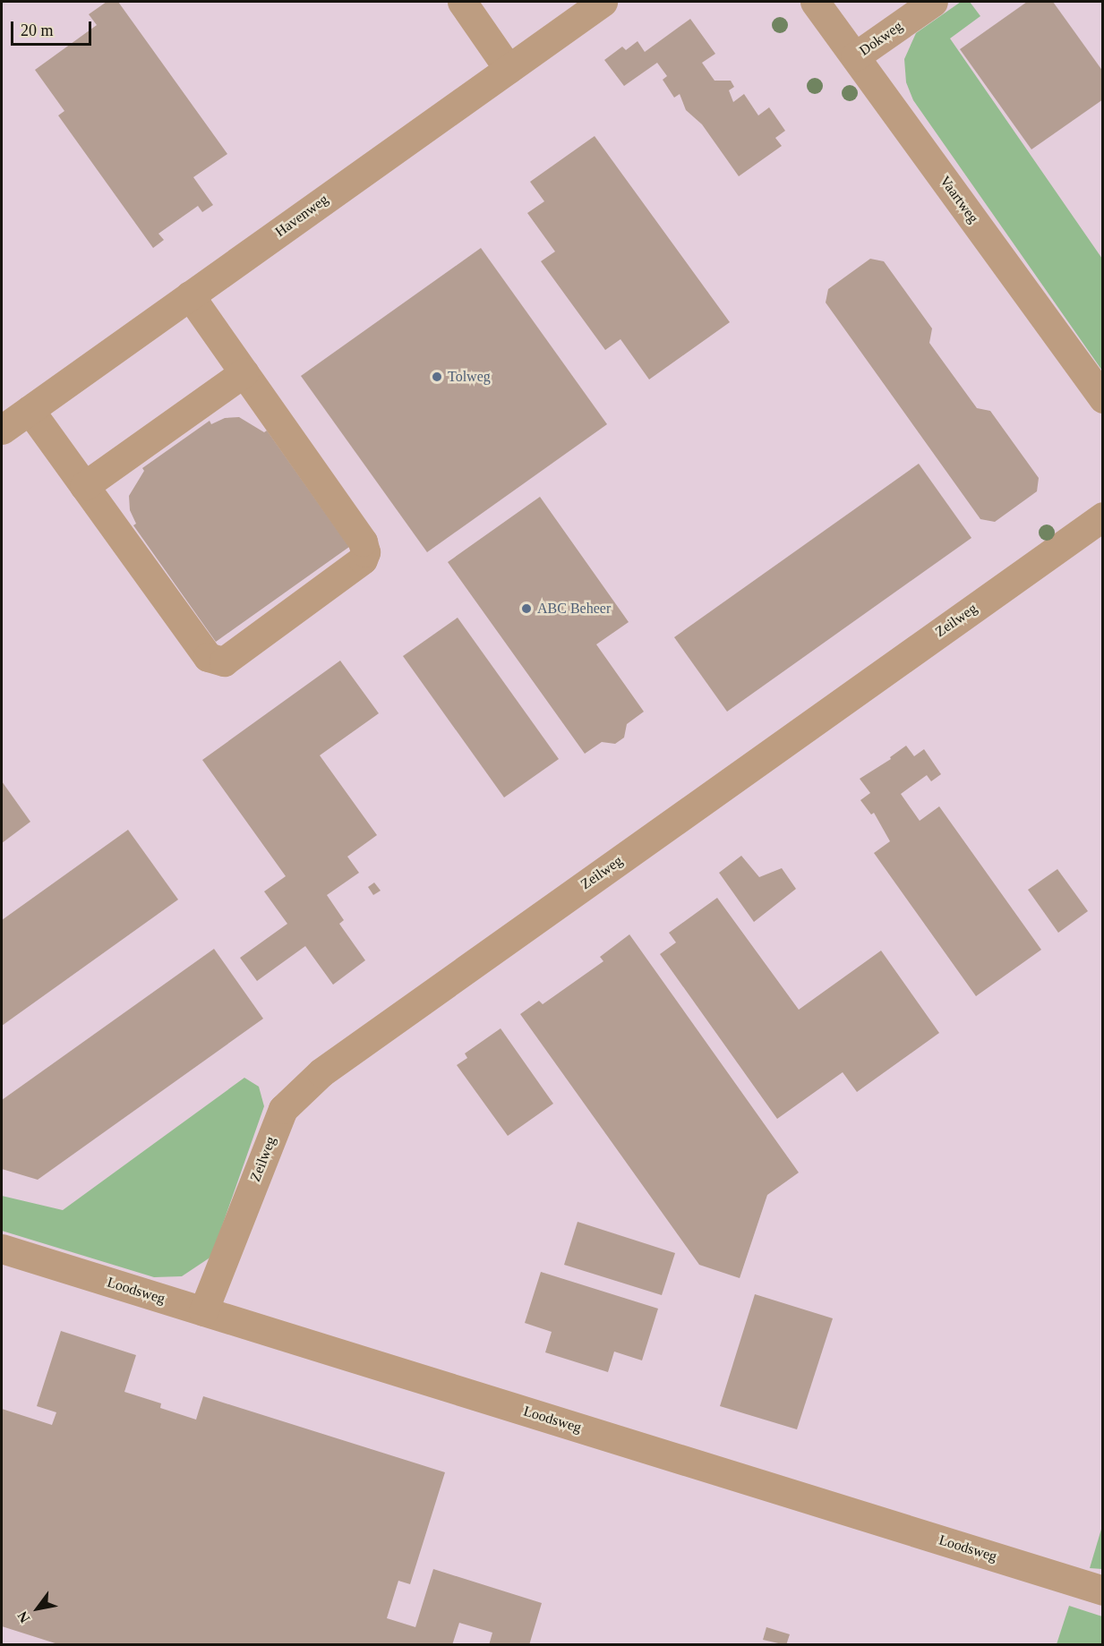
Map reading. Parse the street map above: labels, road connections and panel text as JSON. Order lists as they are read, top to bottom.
{
  "streets": {
    "street": [
      "Dokweg",
      "Vaartweg",
      "Havenweg",
      "Zeilweg",
      "Loodsweg"
    ]
  },
  "crossings": [
    ["Dokweg", "Vaartweg"],
    ["Zeilweg", "Loodsweg"]
  ],
  "places": ["Tolweg", "ABC Beheer"],
  "scale_bar": "20 m",
  "north": "bottom left"
}
